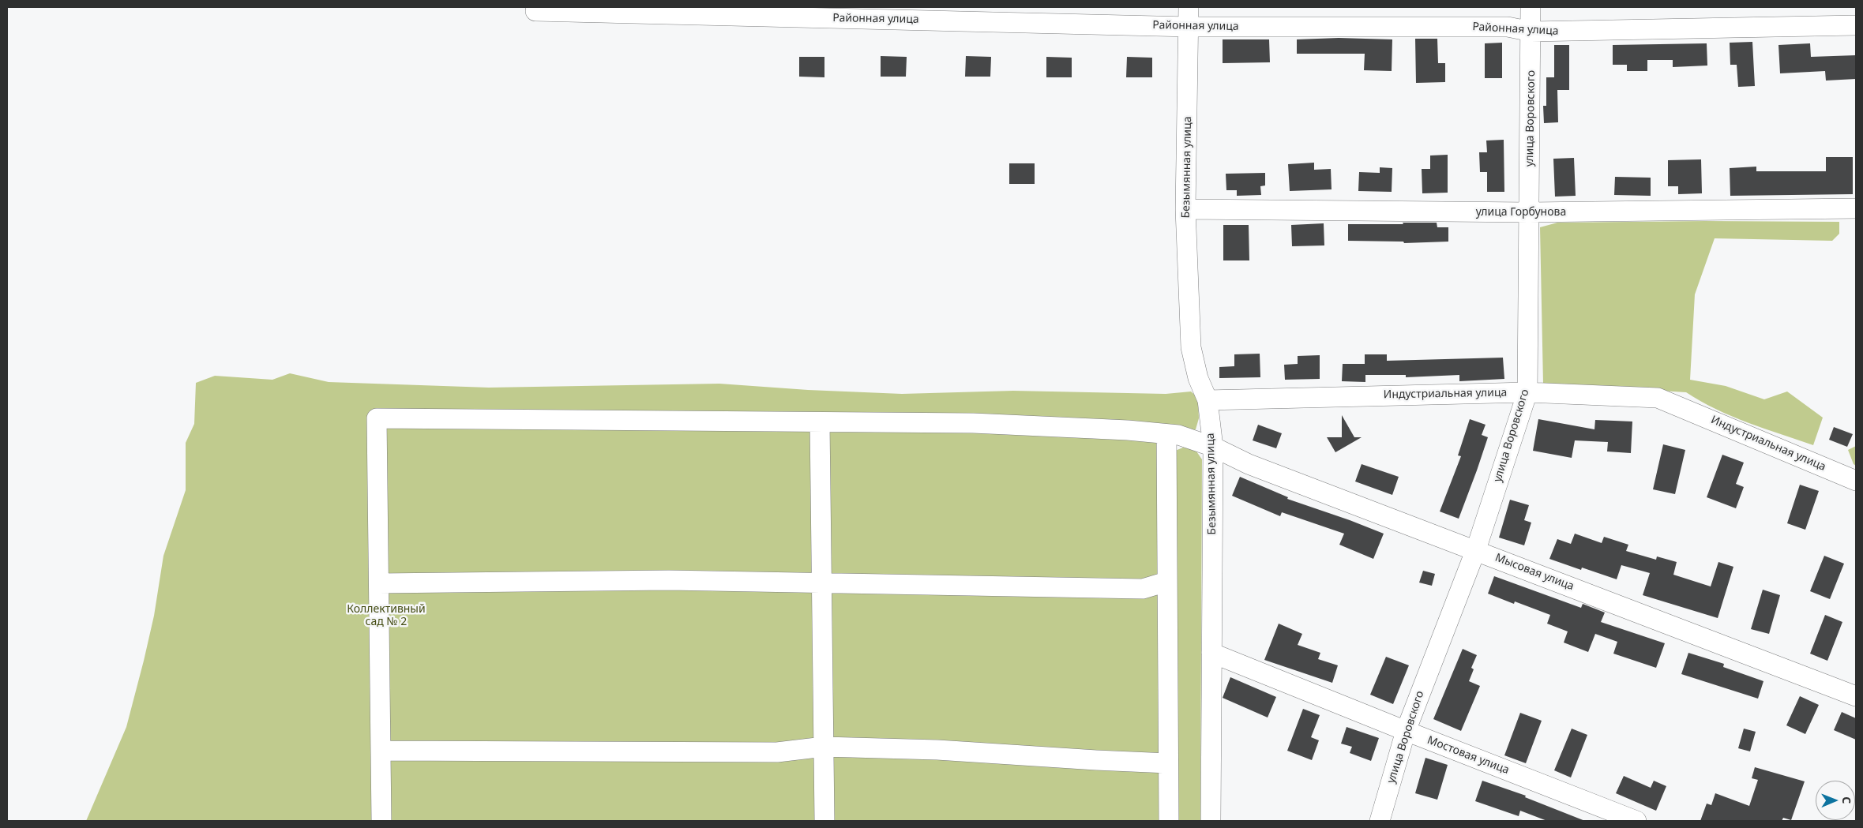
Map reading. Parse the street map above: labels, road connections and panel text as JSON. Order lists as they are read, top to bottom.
{
  "streets": {
    "street": [
      "Районная улица",
      "улица Воровского",
      "Безымянная улица",
      "улица Горбунова",
      "Индустриальная улица",
      "Мысовая улица",
      "Мостовая улица"
    ]
  },
  "crossings": [
    ["Районная улица", "улица Воровского"],
    ["Районная улица", "Безымянная улица"],
    ["улица Воровского", "улица Горбунова"],
    ["улица Воровского", "Индустриальная улица"],
    ["улица Воровского", "Мысовая улица"],
    ["улица Воровского", "Мостовая улица"],
    ["Безымянная улица", "улица Горбунова"],
    ["Безымянная улица", "Индустриальная улица"],
    ["Безымянная улица", "Мысовая улица"],
    ["Безымянная улица", "Мостовая улица"]
  ],
  "parks": ["Коллективный сад № 2"],
  "north": "right"
}
